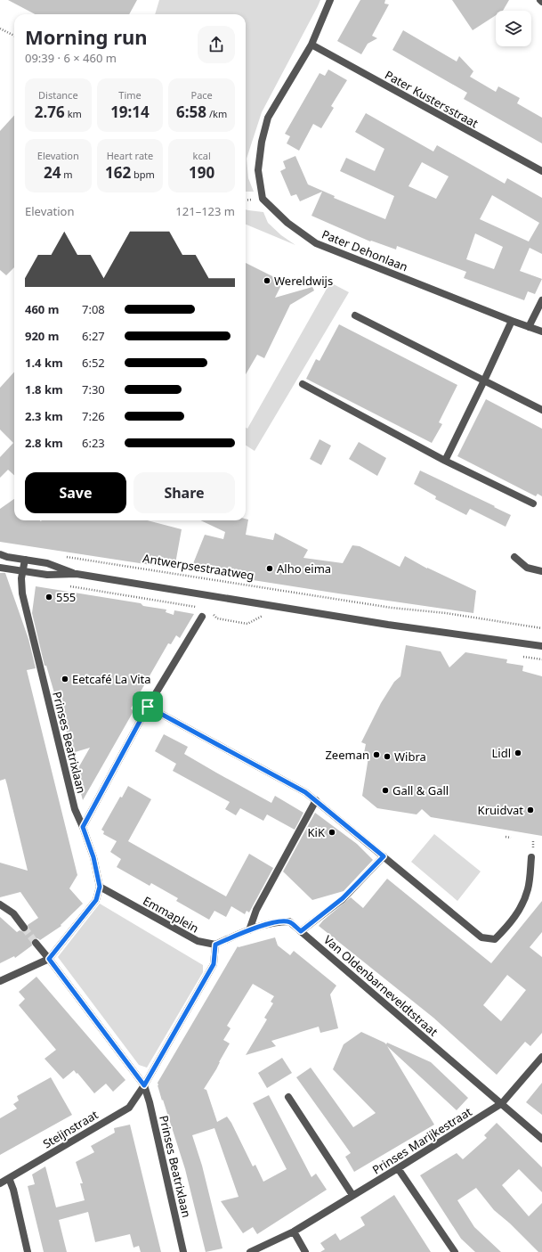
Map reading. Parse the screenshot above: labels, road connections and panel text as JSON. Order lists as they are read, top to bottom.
{
  "streets": {
    "street": [
      "Pater Kustersstraat",
      "Pater Dehonlaan",
      "Prinses Beatrixlaan",
      "Emmaplein",
      "Van Oldenbarneveldtstraat",
      "Steijnstraat",
      "Prinses Marijkestraat"
    ],
    "path": ["Antwerpsestraatweg"]
  },
  "crossings": [
    ["Pater Kustersstraat", "Pater Dehonlaan"],
    ["Prinses Beatrixlaan", "Emmaplein"],
    ["Prinses Beatrixlaan", "Steijnstraat"],
    ["Emmaplein", "Van Oldenbarneveldtstraat"],
    ["Van Oldenbarneveldtstraat", "Prinses Marijkestraat"]
  ],
  "places": [
    "Wereldwijs",
    "Alho eima",
    "555",
    "Eetcafé La Vita",
    "Lidl",
    "Zeeman",
    "Wibra",
    "Gall & Gall",
    "Kruidvat",
    "KiK"
  ],
  "page": {
    "heading": ["Morning run", "09:39 · 6 × 460 m"],
    "stats": [
      ["Distance", "2.76 km"],
      ["Time", "19:14"],
      ["Pace", "6:58 /km"],
      ["Elevation", "24 m"],
      ["Heart rate", "162 bpm"],
      ["kcal", "190"]
    ],
    "chart": ["Elevation", "121–123 m"],
    "list": [
      {
        "name": "460 m",
        "note": "7:08"
      },
      {
        "name": "920 m",
        "note": "6:27"
      },
      {
        "name": "1.4 km",
        "note": "6:52"
      },
      {
        "name": "1.8 km",
        "note": "7:30"
      },
      {
        "name": "2.3 km",
        "note": "7:26"
      },
      {
        "name": "2.8 km",
        "note": "6:23"
      }
    ],
    "buttons": ["Save", "Share"]
  }
}
